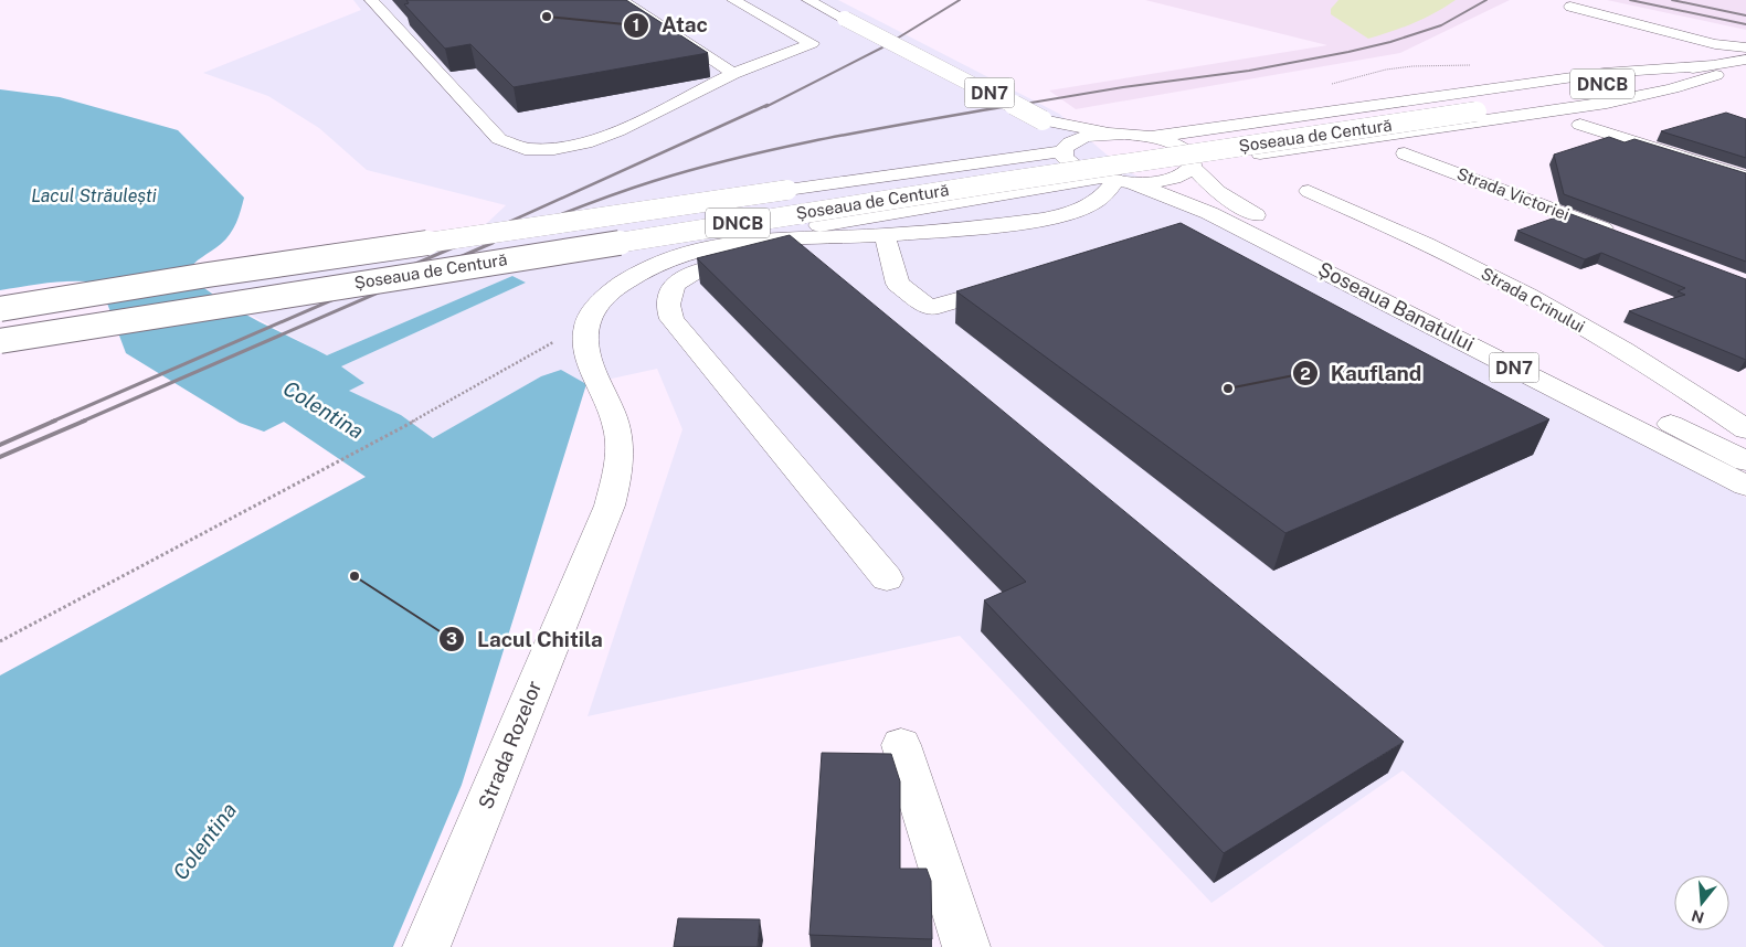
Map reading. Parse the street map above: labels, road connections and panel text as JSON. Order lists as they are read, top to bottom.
{
  "streets": {
    "main road": [
      "DNCB",
      "DN7",
      "Șoseaua de Centură",
      "Strada Victoriei",
      "Strada Crinului",
      "Șoseaua Banatului",
      "Strada Rozelor"
    ]
  },
  "crossings": [
    ["DN7", "Șoseaua Banatului"]
  ],
  "water": ["Lacul Străulești", "Colentina"],
  "places": ["Atac", "Kaufland", "Lacul Chitila"],
  "north": "bottom"
}
